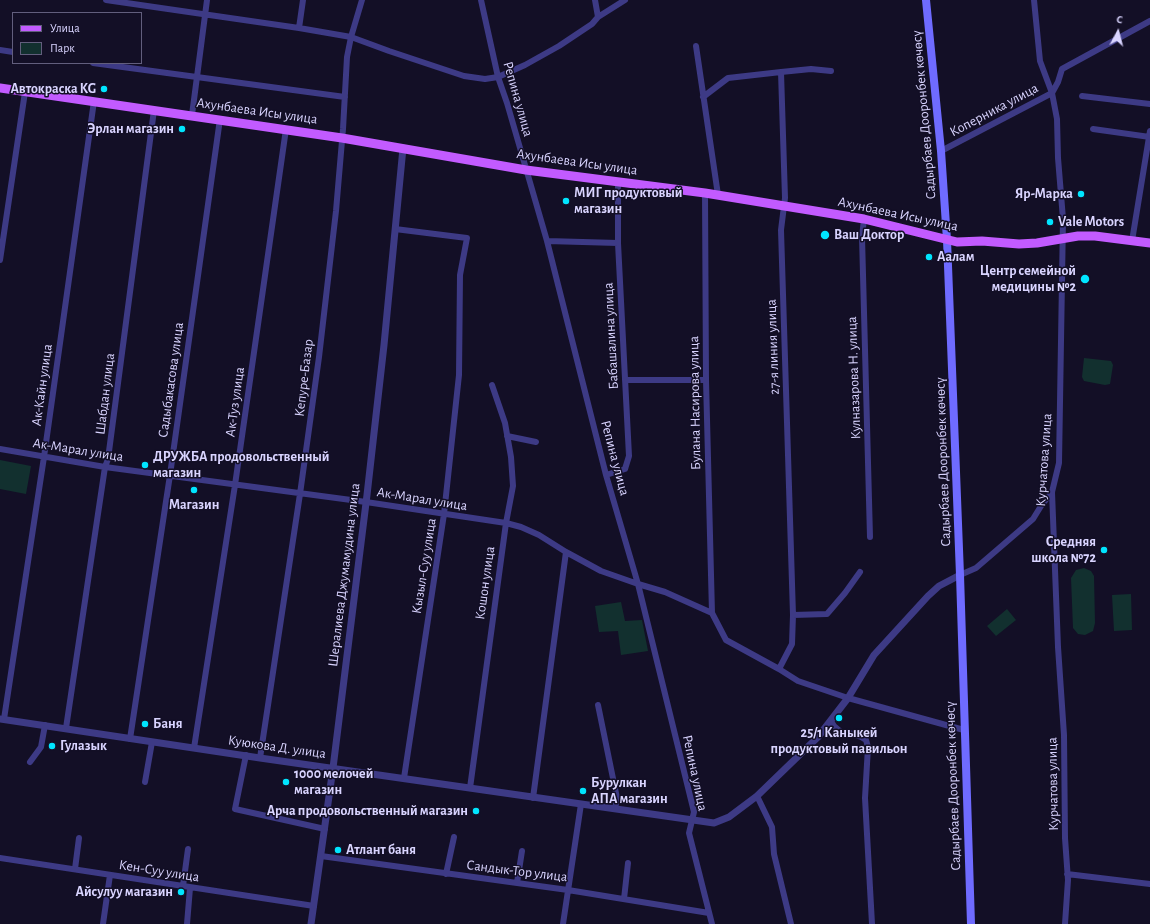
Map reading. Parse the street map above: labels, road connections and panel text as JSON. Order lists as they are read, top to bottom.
{
  "streets": {
    "main road": ["Ахунбаева Исы улица", "Садырбаев Дооронбек көчөсү"],
    "street": [
      "Репина улица",
      "Коперника улица",
      "Бабашалина улица",
      "27-я линия улица",
      "Кепуре-Базар",
      "Кулназарова Н. улица",
      "Садыбакасова улица",
      "Ак-Кайн улица",
      "Шабдан улица",
      "Ак-Туз улица",
      "Булана Насирова улица",
      "Ак-Марал улица",
      "Курчатова улица",
      "Кызыл-Суу улица",
      "Шералиева Джумамудина улица",
      "Кошон улица",
      "Куюкова Д. улица",
      "Кен-Суу улица",
      "Сандык-Тор улица"
    ]
  },
  "crossings": [
    ["Репина улица", "Ахунбаева Исы улица"],
    ["Репина улица", "Бабашалина улица"],
    ["Репина улица", "Ак-Марал улица"],
    ["Репина улица", "Куюкова Д. улица"],
    ["Репина улица", "Сандык-Тор улица"],
    ["Коперника улица", "Садырбаев Дооронбек көчөсү"],
    ["Коперника улица", "Курчатова улица"],
    ["Ахунбаева Исы улица", "Садырбаев Дооронбек көчөсү"],
    ["Ахунбаева Исы улица", "Бабашалина улица"],
    ["Ахунбаева Исы улица", "27-я линия улица"],
    ["Ахунбаева Исы улица", "Кепуре-Базар"],
    ["Ахунбаева Исы улица", "Кулназарова Н. улица"],
    ["Ахунбаева Исы улица", "Садыбакасова улица"],
    ["Ахунбаева Исы улица", "Ак-Кайн улица"],
    ["Ахунбаева Исы улица", "Шабдан улица"],
    ["Ахунбаева Исы улица", "Ак-Туз улица"],
    ["Ахунбаева Исы улица", "Булана Насирова улица"],
    ["Ахунбаева Исы улица", "Курчатова улица"],
    ["Ахунбаева Исы улица", "Шералиева Джумамудина улица"],
    ["Садырбаев Дооронбек көчөсү", "Куюкова Д. улица"],
    ["Кепуре-Базар", "Ак-Марал улица"],
    ["Кепуре-Базар", "Куюкова Д. улица"],
    ["Садыбакасова улица", "Ак-Марал улица"],
    ["Садыбакасова улица", "Куюкова Д. улица"],
    ["Ак-Кайн улица", "Ак-Марал улица"],
    ["Ак-Кайн улица", "Куюкова Д. улица"],
    ["Шабдан улица", "Ак-Марал улица"],
    ["Шабдан улица", "Куюкова Д. улица"],
    ["Ак-Туз улица", "Ак-Марал улица"],
    ["Ак-Туз улица", "Куюкова Д. улица"],
    ["Булана Насирова улица", "Ак-Марал улица"],
    ["Ак-Марал улица", "Кызыл-Суу улица"],
    ["Ак-Марал улица", "Шералиева Джумамудина улица"],
    ["Ак-Марал улица", "Кошон улица"],
    ["Кызыл-Суу улица", "Шералиева Джумамудина улица"],
    ["Кызыл-Суу улица", "Куюкова Д. улица"],
    ["Шералиева Джумамудина улица", "Куюкова Д. улица"],
    ["Шералиева Джумамудина улица", "Кен-Суу улица"],
    ["Шералиева Джумамудина улица", "Сандык-Тор улица"],
    ["Кошон улица", "Куюкова Д. улица"]
  ],
  "places": [
    "Автокраска KG",
    "Эрлан магазин",
    "Яр-Марка",
    "МИГ продуктовый магазин",
    "Vale Motors",
    "Ваш Доктор",
    "Аалам",
    "Центр семейной медицины №2",
    "ДРУЖБА продовольственный магазин",
    "Магазин",
    "Средняя школа №72",
    "25/1 Каныкей продуктовый павильон",
    "Баня",
    "Гулазык",
    "1000 мелочей магазин",
    "Бурулкан АПА магазин",
    "Арча продовольственный магазин",
    "Атлант баня",
    "Айсулуу магазин"
  ],
  "legend": ["Улица", "Парк"],
  "north": "top"
}
